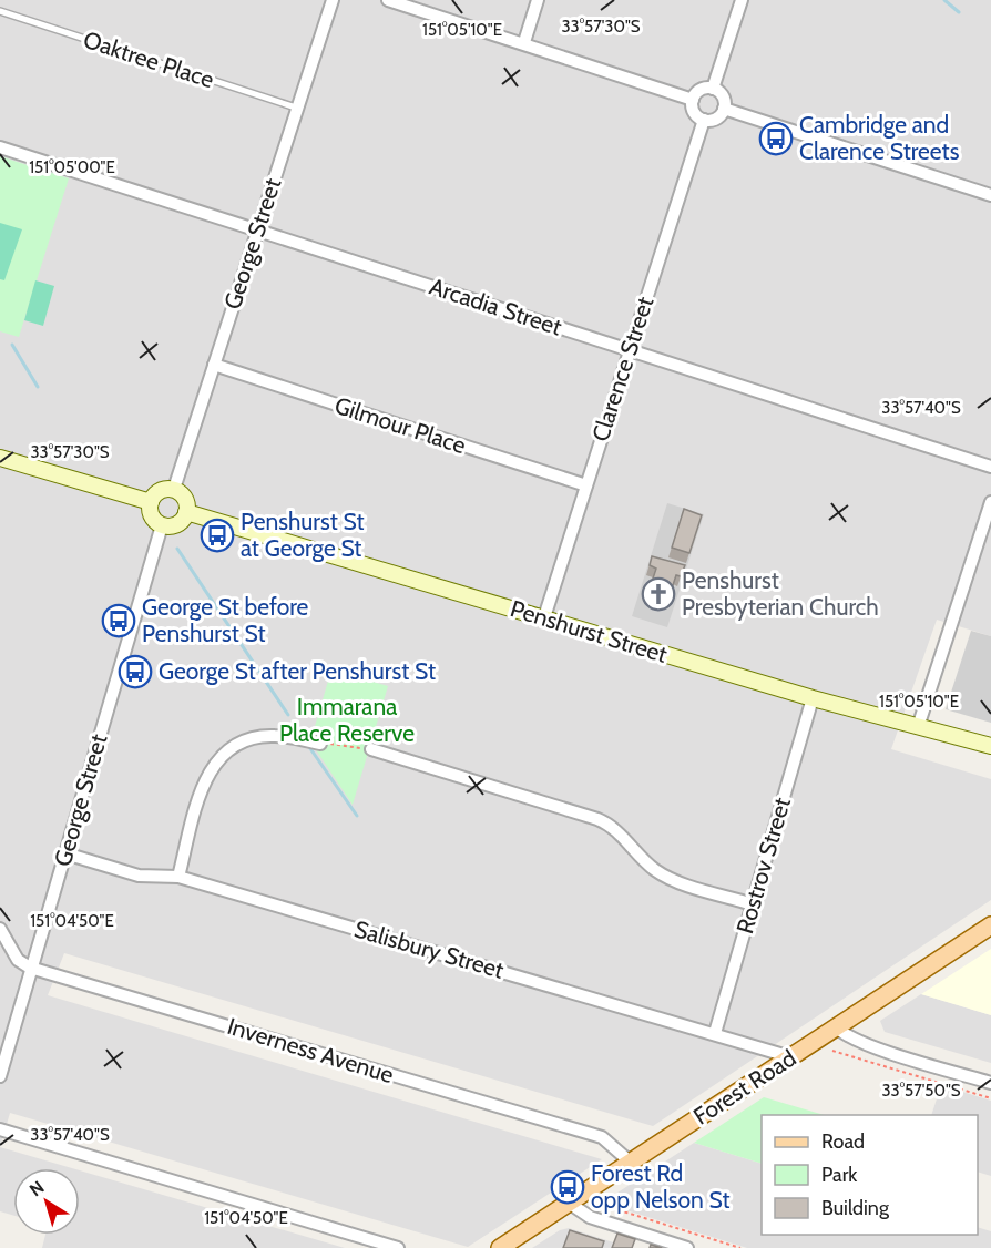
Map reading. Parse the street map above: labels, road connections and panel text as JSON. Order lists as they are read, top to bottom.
{
  "streets": {
    "main road": ["Penshurst Street", "Forest Road"],
    "street": [
      "George Street",
      "Arcadia Street",
      "Clarence Street",
      "Gilmour Place",
      "Rostrov Street",
      "Salisbury Street",
      "Inverness Avenue"
    ],
    "lane": ["Oaktree Place"]
  },
  "crossings": [
    ["Oaktree Place", "George Street"],
    ["George Street", "Arcadia Street"],
    ["George Street", "Gilmour Place"],
    ["George Street", "Penshurst Street"],
    ["George Street", "Salisbury Street"],
    ["George Street", "Inverness Avenue"],
    ["Arcadia Street", "Clarence Street"],
    ["Clarence Street", "Gilmour Place"],
    ["Clarence Street", "Penshurst Street"],
    ["Penshurst Street", "Rostrov Street"],
    ["Rostrov Street", "Salisbury Street"],
    ["Salisbury Street", "Forest Road"],
    ["Inverness Avenue", "Forest Road"]
  ],
  "parks": ["Immarana Place Reserve"],
  "places": {
    "bus stop": [
      "Cambridge and Clarence Streets",
      "Penshurst St at George St",
      "George St before Penshurst St",
      "George St after Penshurst St",
      "Forest Rd opp Nelson St"
    ],
    "church": ["Penshurst Presbyterian Church"]
  },
  "legend": ["Road", "Park", "Building"],
  "north": "top left",
  "coordinates": [
    "33°57'30\"S",
    "151°05'10\"E",
    "151°05'00\"E",
    "33°57'40\"S",
    "151°04'50\"E",
    "33°57'50\"S"
  ]
}
